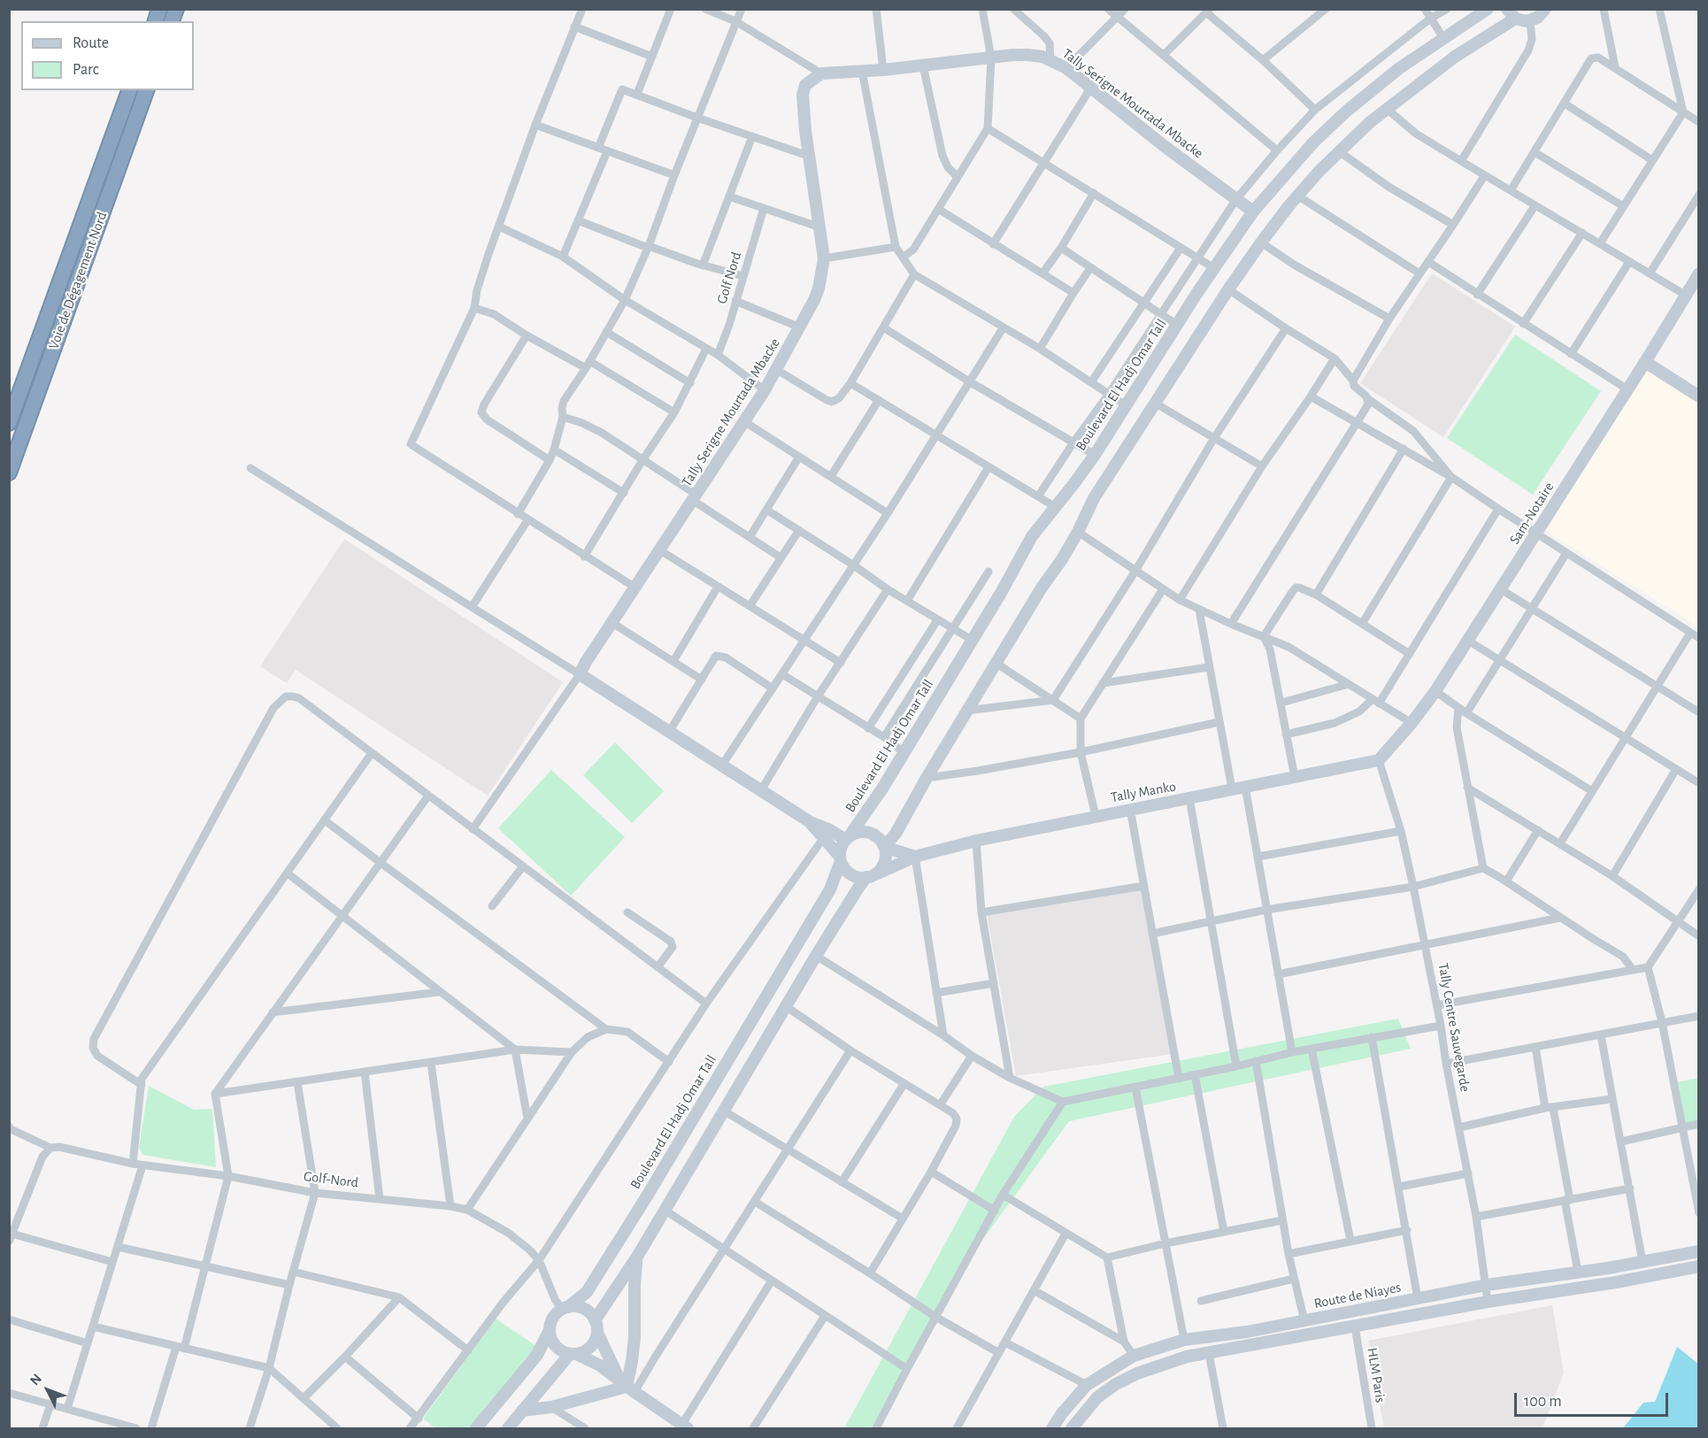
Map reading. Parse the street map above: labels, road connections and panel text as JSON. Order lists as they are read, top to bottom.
{
  "streets": {
    "highway": ["Voie de Dégagement Nord"],
    "main road": [
      "Tally Serigne Mourtada Mbacke",
      "Boulevard El Hadj Omar Tall",
      "Sam-Notaire",
      "Tally Manko",
      "Route de Niayes"
    ],
    "street": [
      "Golf Nord",
      "Tally Centre Sauvegarde",
      "Golf-Nord",
      "HLM Paris"
    ]
  },
  "crossings": [
    ["Tally Serigne Mourtada Mbacke", "Boulevard El Hadj Omar Tall"],
    ["Boulevard El Hadj Omar Tall", "Tally Manko"],
    ["Boulevard El Hadj Omar Tall", "Golf-Nord"],
    ["Sam-Notaire", "Tally Manko"],
    ["Sam-Notaire", "Tally Centre Sauvegarde"],
    ["Tally Manko", "Tally Centre Sauvegarde"],
    ["Tally Centre Sauvegarde", "Route de Niayes"],
    ["Route de Niayes", "HLM Paris"]
  ],
  "legend": ["Route", "Parc"],
  "scale_bar": "100 m",
  "north": "top left"
}
